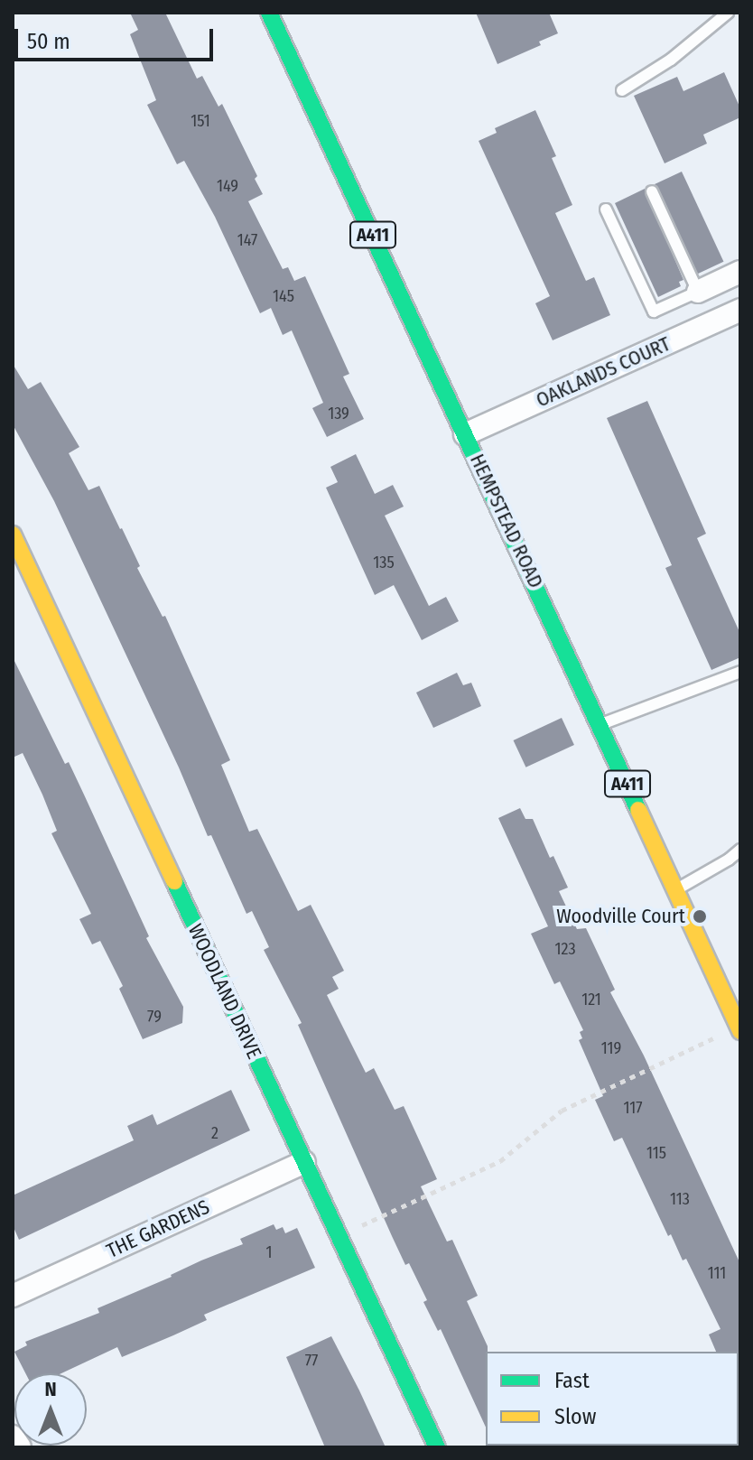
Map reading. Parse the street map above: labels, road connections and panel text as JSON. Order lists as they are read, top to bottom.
{
  "streets": {
    "main road": ["A411", "HEMPSTEAD ROAD", "WOODLAND DRIVE"],
    "street": ["OAKLANDS COURT", "THE GARDENS"]
  },
  "crossings": [
    ["OAKLANDS COURT", "HEMPSTEAD ROAD"],
    ["WOODLAND DRIVE", "THE GARDENS"]
  ],
  "places": ["Woodville Court"],
  "house_numbers": [
    "151",
    "149",
    "147",
    "145",
    "139",
    "135",
    "123",
    "121",
    "79",
    "119",
    "117",
    "2",
    "115",
    "113",
    "1",
    "111",
    "77"
  ],
  "legend": ["Fast", "Slow"],
  "scale_bar": "50 m",
  "north": "top"
}
